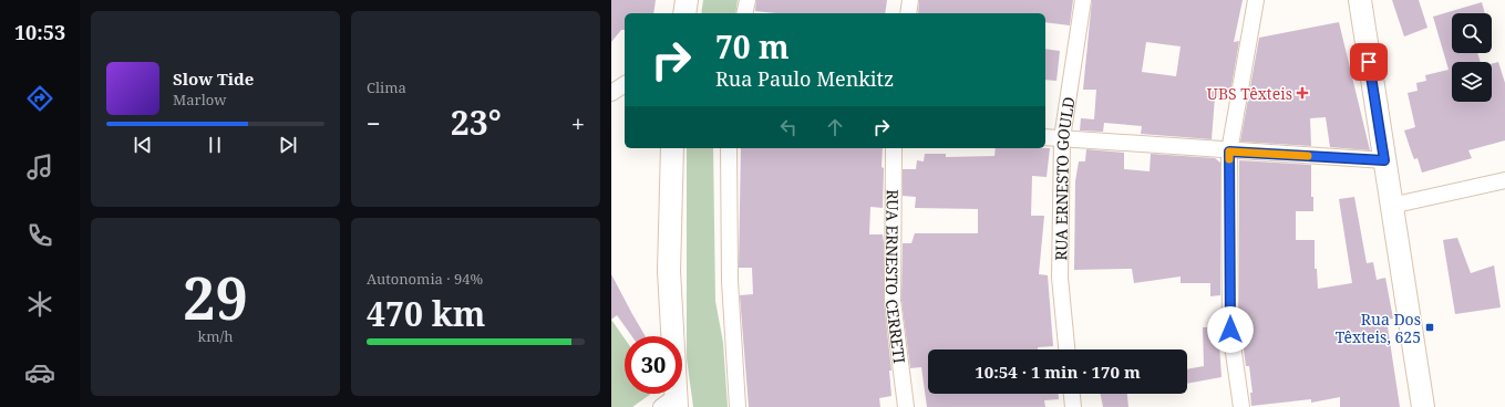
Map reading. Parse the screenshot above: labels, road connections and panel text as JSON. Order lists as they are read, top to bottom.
{
  "streets": {
    "street": ["RUA ERNESTO GOULD", "RUA ERNESTO CERRETI"]
  },
  "places": {
    "health": ["UBS Têxteis"],
    "transit": ["Rua Dos Têxteis, 625"]
  },
  "page": {
    "tabs": "10:53",
    "tile": [
      "Clima",
      ["29", "km/h"],
      ["Autonomia · 94%", "470 km"]
    ],
    "turn": ["70 m", "Rua Paulo Menkitz"],
    "song": ["Slow Tide", "Marlow"],
    "heat": ["−", "23°", "+"],
    "limit": "30",
    "trip": "10:54 · 1 min · 170 m"
  }
}
